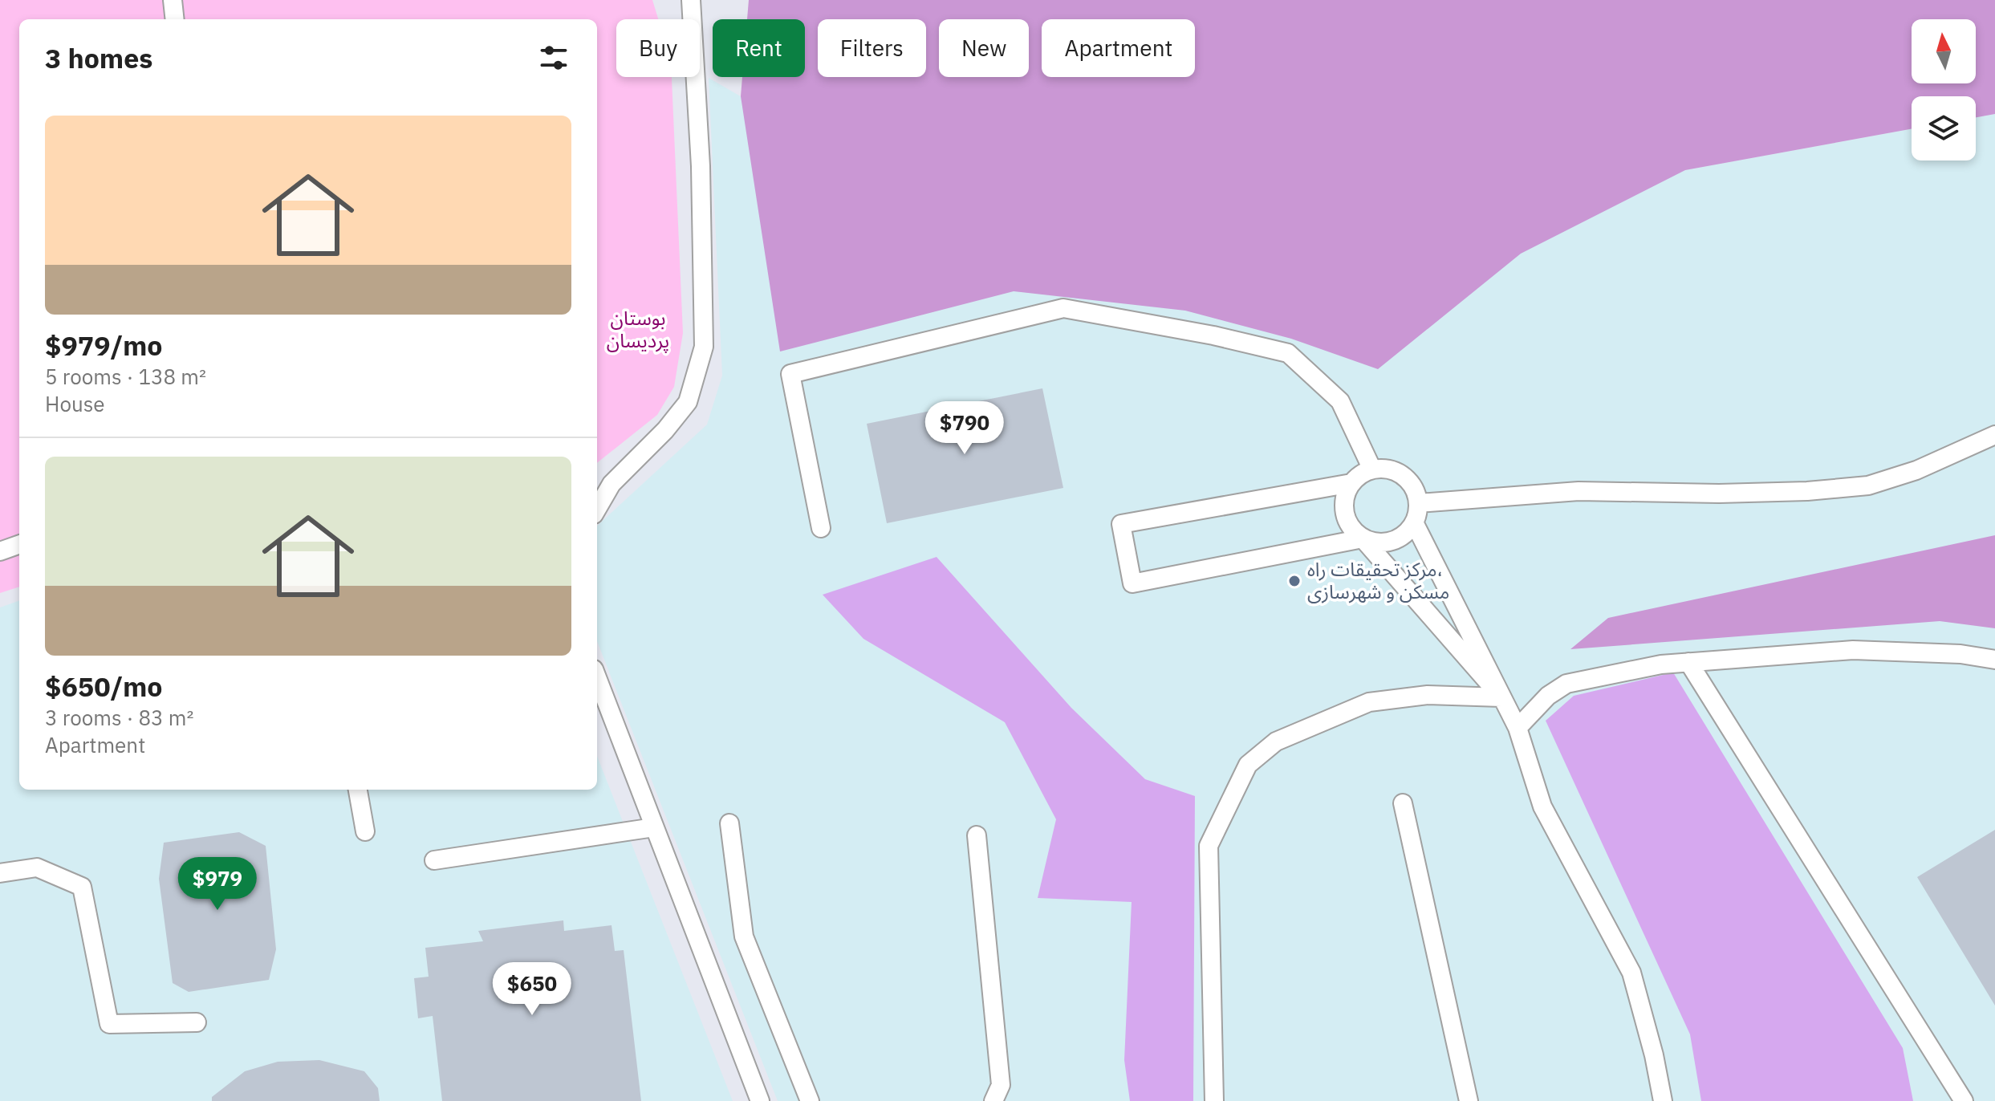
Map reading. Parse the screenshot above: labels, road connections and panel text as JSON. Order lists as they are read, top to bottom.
{
  "parks": ["بوستان پردیسان"],
  "places": ["مرکز تحقیقات راه، مسکن و شهرسازی"],
  "north": "top",
  "page": {
    "chip": [
      "Buy",
      "Rent",
      "Filters",
      "New",
      "Apartment"
    ],
    "heading": "3 homes",
    "list": [
      {
        "name": "$979/mo",
        "note": "5 rooms · 138 m² · House"
      },
      {
        "name": "$650/mo",
        "note": "3 rooms · 83 m² · Apartment"
      }
    ],
    "price": ["$790", "$979", "$650"]
  }
}
